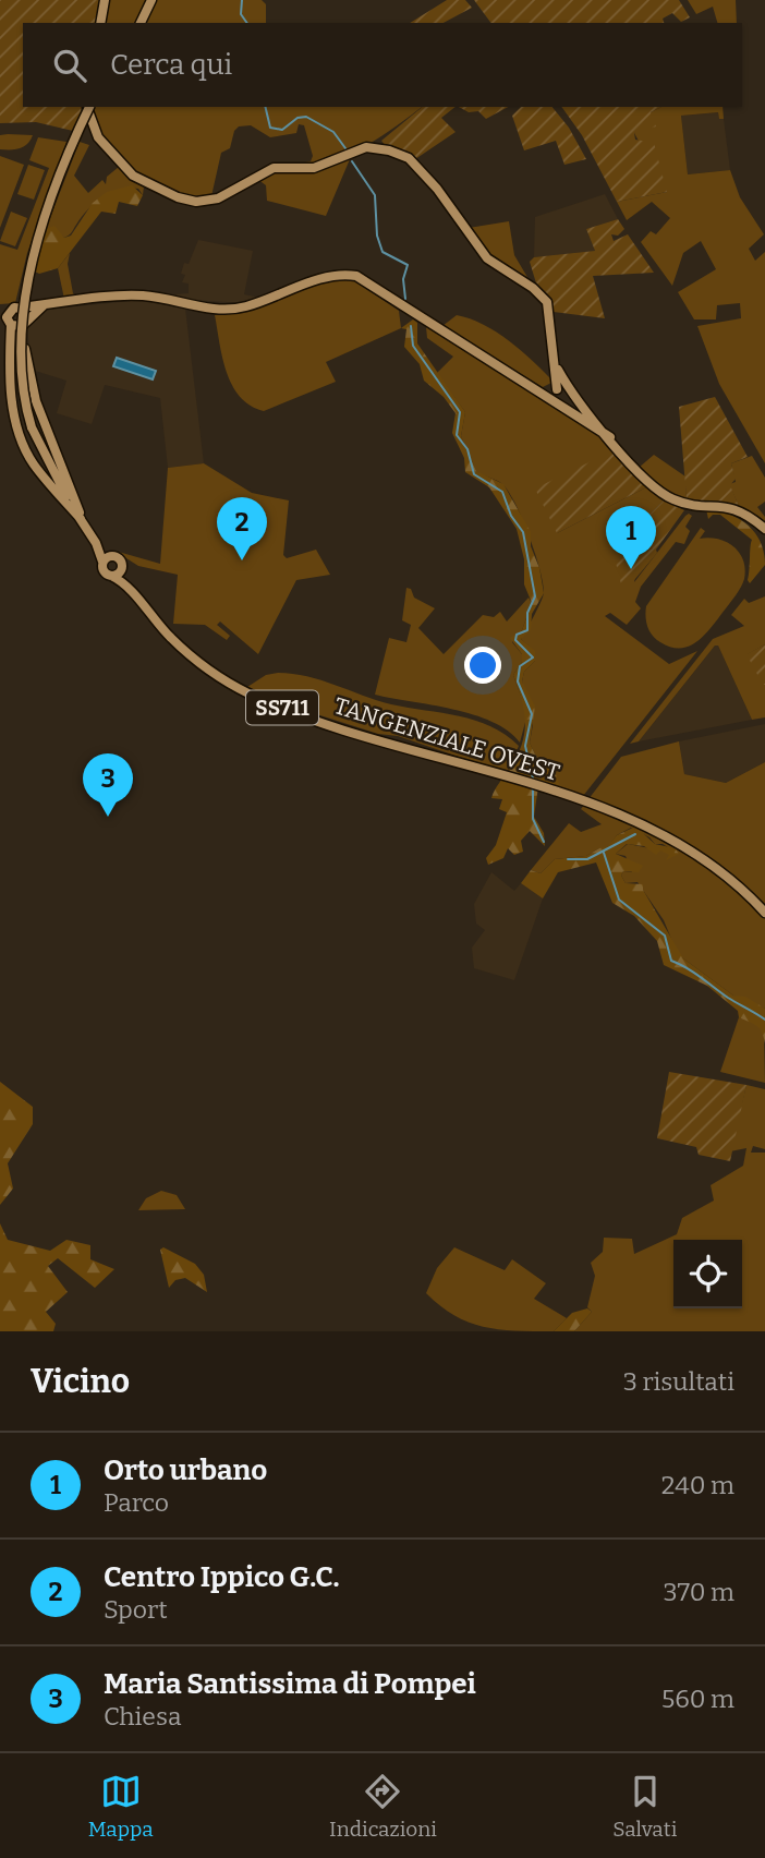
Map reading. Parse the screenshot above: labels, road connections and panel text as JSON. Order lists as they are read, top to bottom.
{
  "streets": {
    "main road": ["SS711", "TANGENZIALE OVEST"]
  },
  "page": {
    "search": "Cerca qui",
    "pins": ["2", "1", "3"],
    "heading": ["Vicino", "3 risultati"],
    "list": [
      {
        "mark": "1",
        "name": "Orto urbano",
        "note": "Parco",
        "value": "240 m"
      },
      {
        "mark": "2",
        "name": "Centro Ippico G.C.",
        "note": "Sport",
        "value": "370 m"
      },
      {
        "mark": "3",
        "name": "Maria Santissima di Pompei",
        "note": "Chiesa",
        "value": "560 m"
      }
    ],
    "nav": ["Mappa", "Indicazioni", "Salvati"]
  }
}
